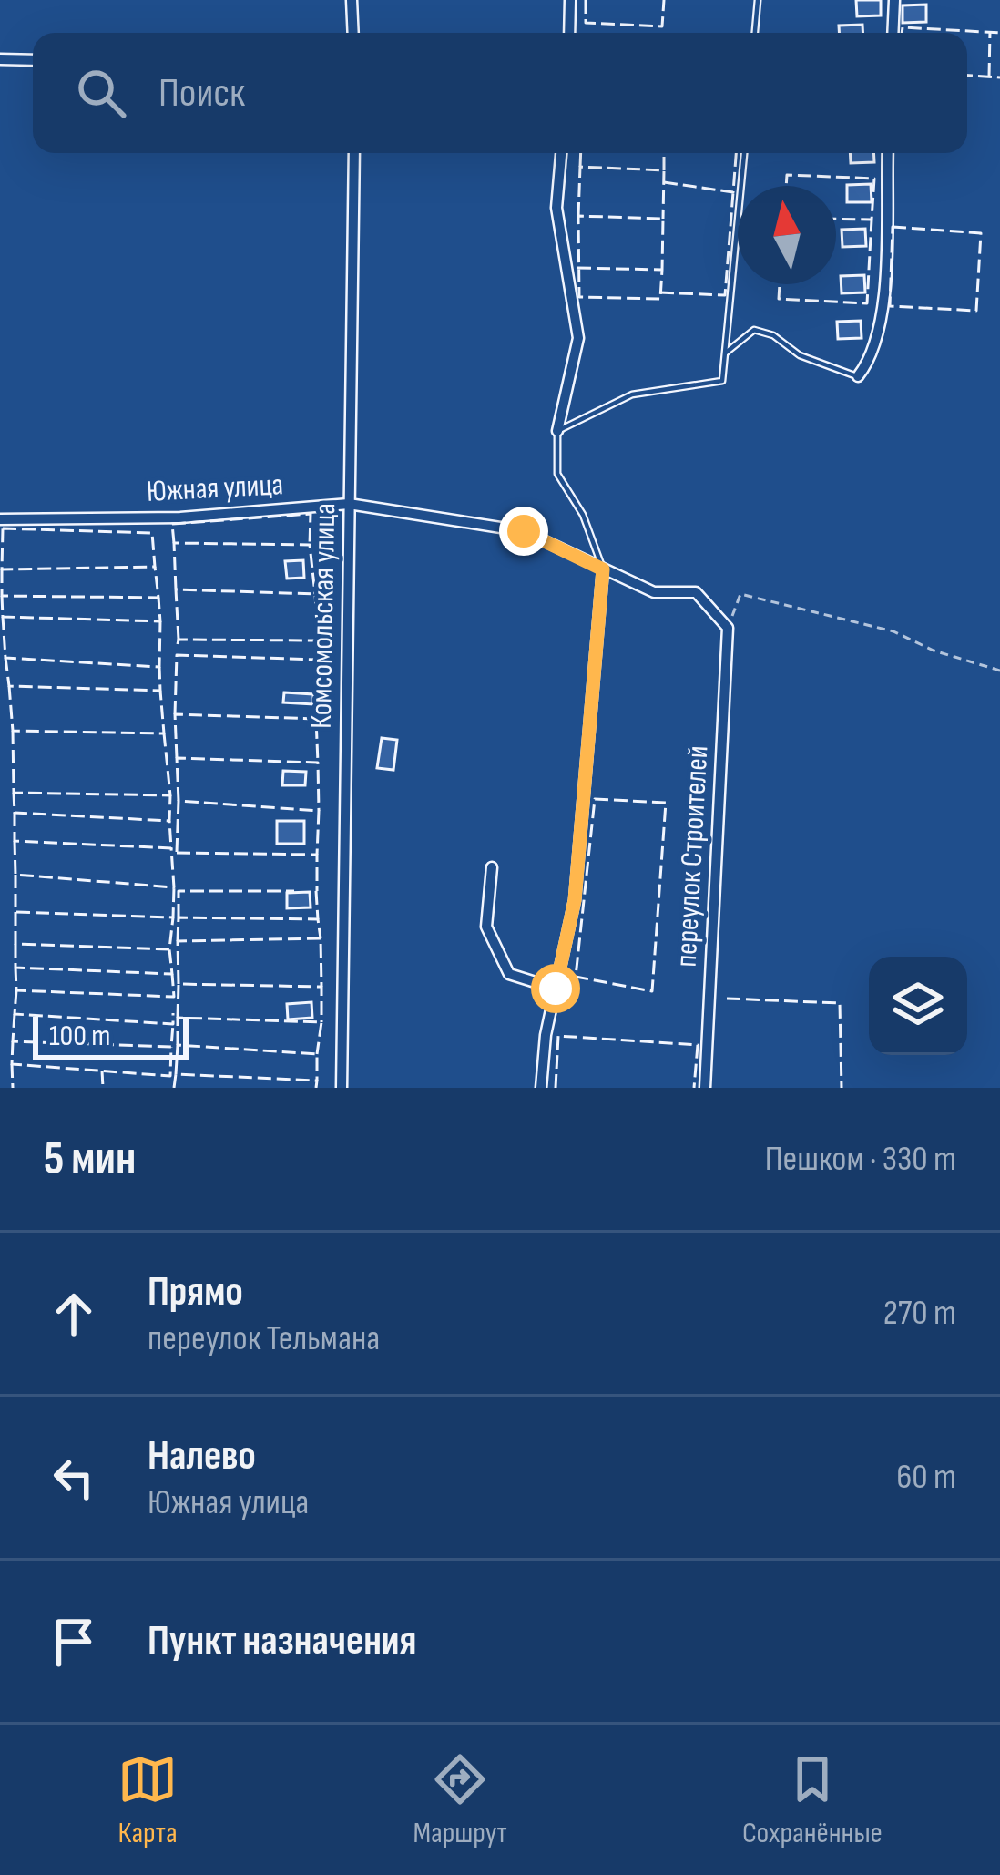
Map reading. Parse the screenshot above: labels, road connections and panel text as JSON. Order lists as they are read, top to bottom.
{
  "streets": {
    "street": ["Южная улица", "Комсомольская улица", "переулок Строителей"]
  },
  "crossings": [
    ["Южная улица", "Комсомольская улица"],
    ["Южная улица", "переулок Строителей"]
  ],
  "scale_bar": "100 m",
  "north": "top",
  "page": {
    "search": "Поиск",
    "scale": "100 m",
    "heading": ["5 мин", "Пешком · 330 m"],
    "list": [
      ["Прямо", "переулок Тельмана", "270 m"],
      ["Налево", "Южная улица", "60 m"],
      "Пункт назначения"
    ],
    "nav": ["Карта", "Маршрут", "Сохранённые"]
  }
}
